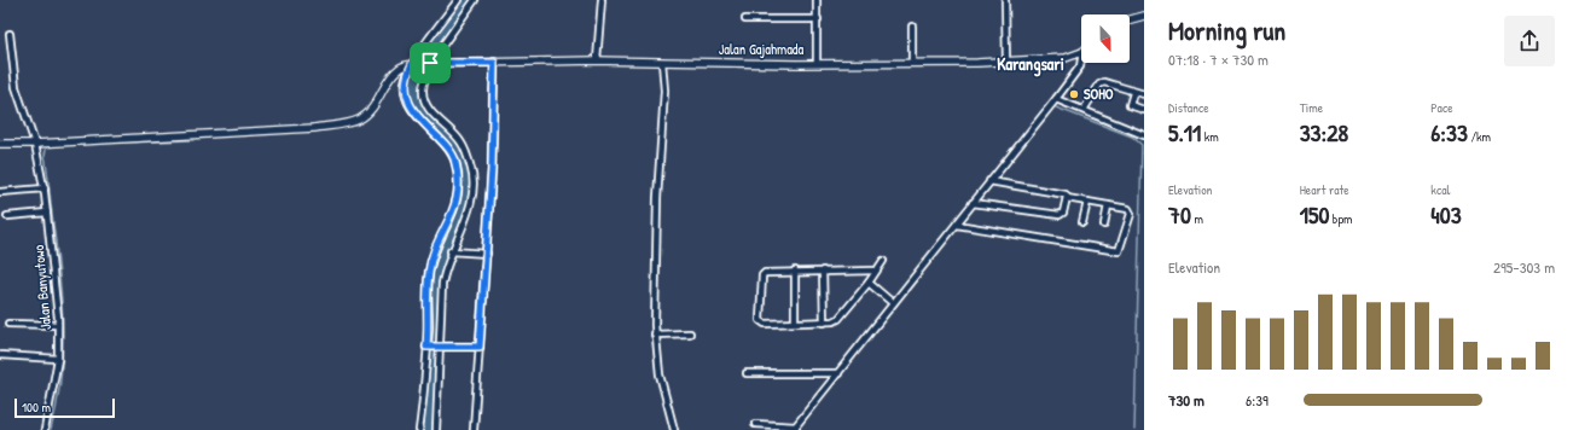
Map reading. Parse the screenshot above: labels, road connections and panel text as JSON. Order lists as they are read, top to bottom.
{
  "streets": {
    "street": ["Jalan Gajahmada", "Jalan Banyutowo"]
  },
  "districts": ["Karangsari"],
  "places": ["SOHO"],
  "scale_bar": "100 m",
  "north": "bottom",
  "page": {
    "heading": ["Morning run", "07:18 · 7 × 730 m"],
    "stats": [
      ["Distance", "5.11 km"],
      ["Time", "33:28"],
      ["Pace", "6:33 /km"],
      ["Elevation", "70 m"],
      ["Heart rate", "150 bpm"],
      ["kcal", "403"]
    ],
    "chart": ["Elevation", "295–303 m"],
    "list": [
      {
        "name": "730 m",
        "note": "6:39"
      }
    ],
    "scale": "100 m"
  }
}
